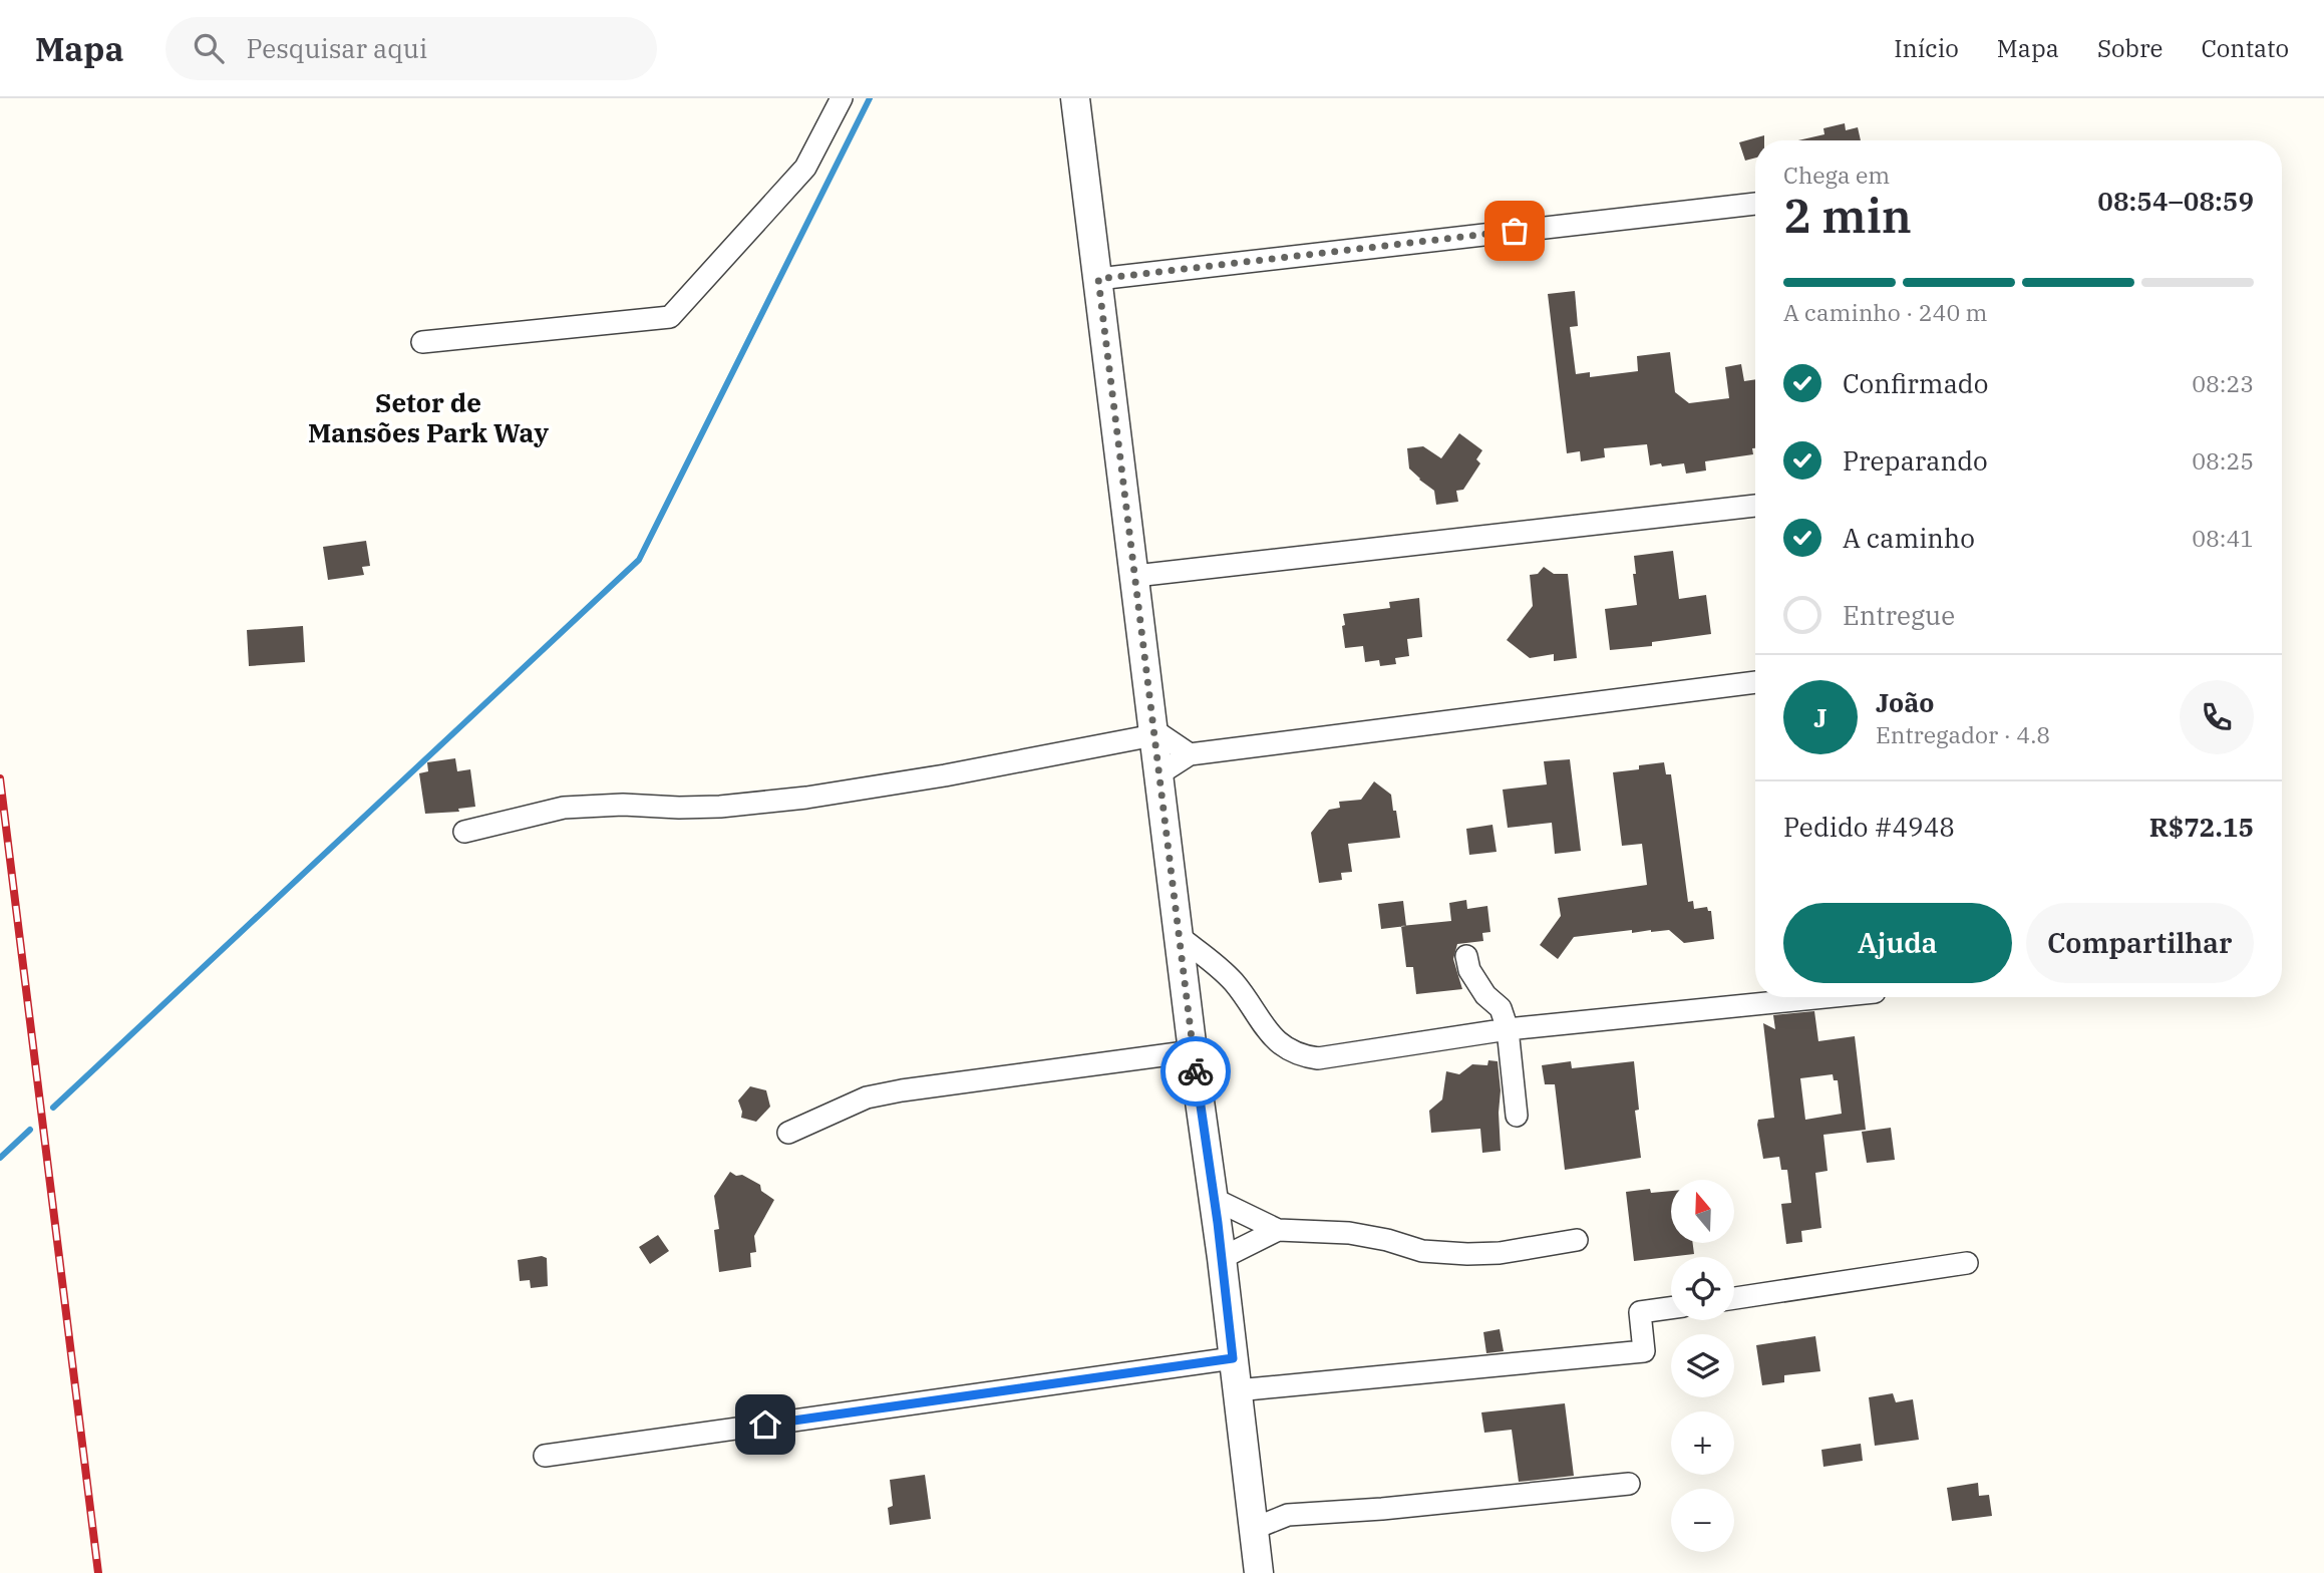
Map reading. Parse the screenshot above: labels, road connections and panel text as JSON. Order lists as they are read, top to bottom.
{
  "districts": ["Setor de Mansões Park Way"],
  "north": "top",
  "page": {
    "header": "Mapa",
    "search": "Pesquisar aqui",
    "nav": [
      "Início",
      "Mapa",
      "Sobre",
      "Contato"
    ],
    "heading": ["2 min", "Chega em", "08:54–08:59"],
    "panel": [
      "João",
      "Entregador · 4.8",
      "Pedido #4948",
      "R$72.15"
    ],
    "bar": "A caminho · 240 m",
    "list": [
      ["Confirmado", "08:23"],
      ["Preparando", "08:25"],
      ["A caminho", "08:41"],
      "Entregue"
    ],
    "round": "J",
    "buttons": ["Ajuda", "Compartilhar"],
    "map_buttons": ["+", "−"]
  }
}
